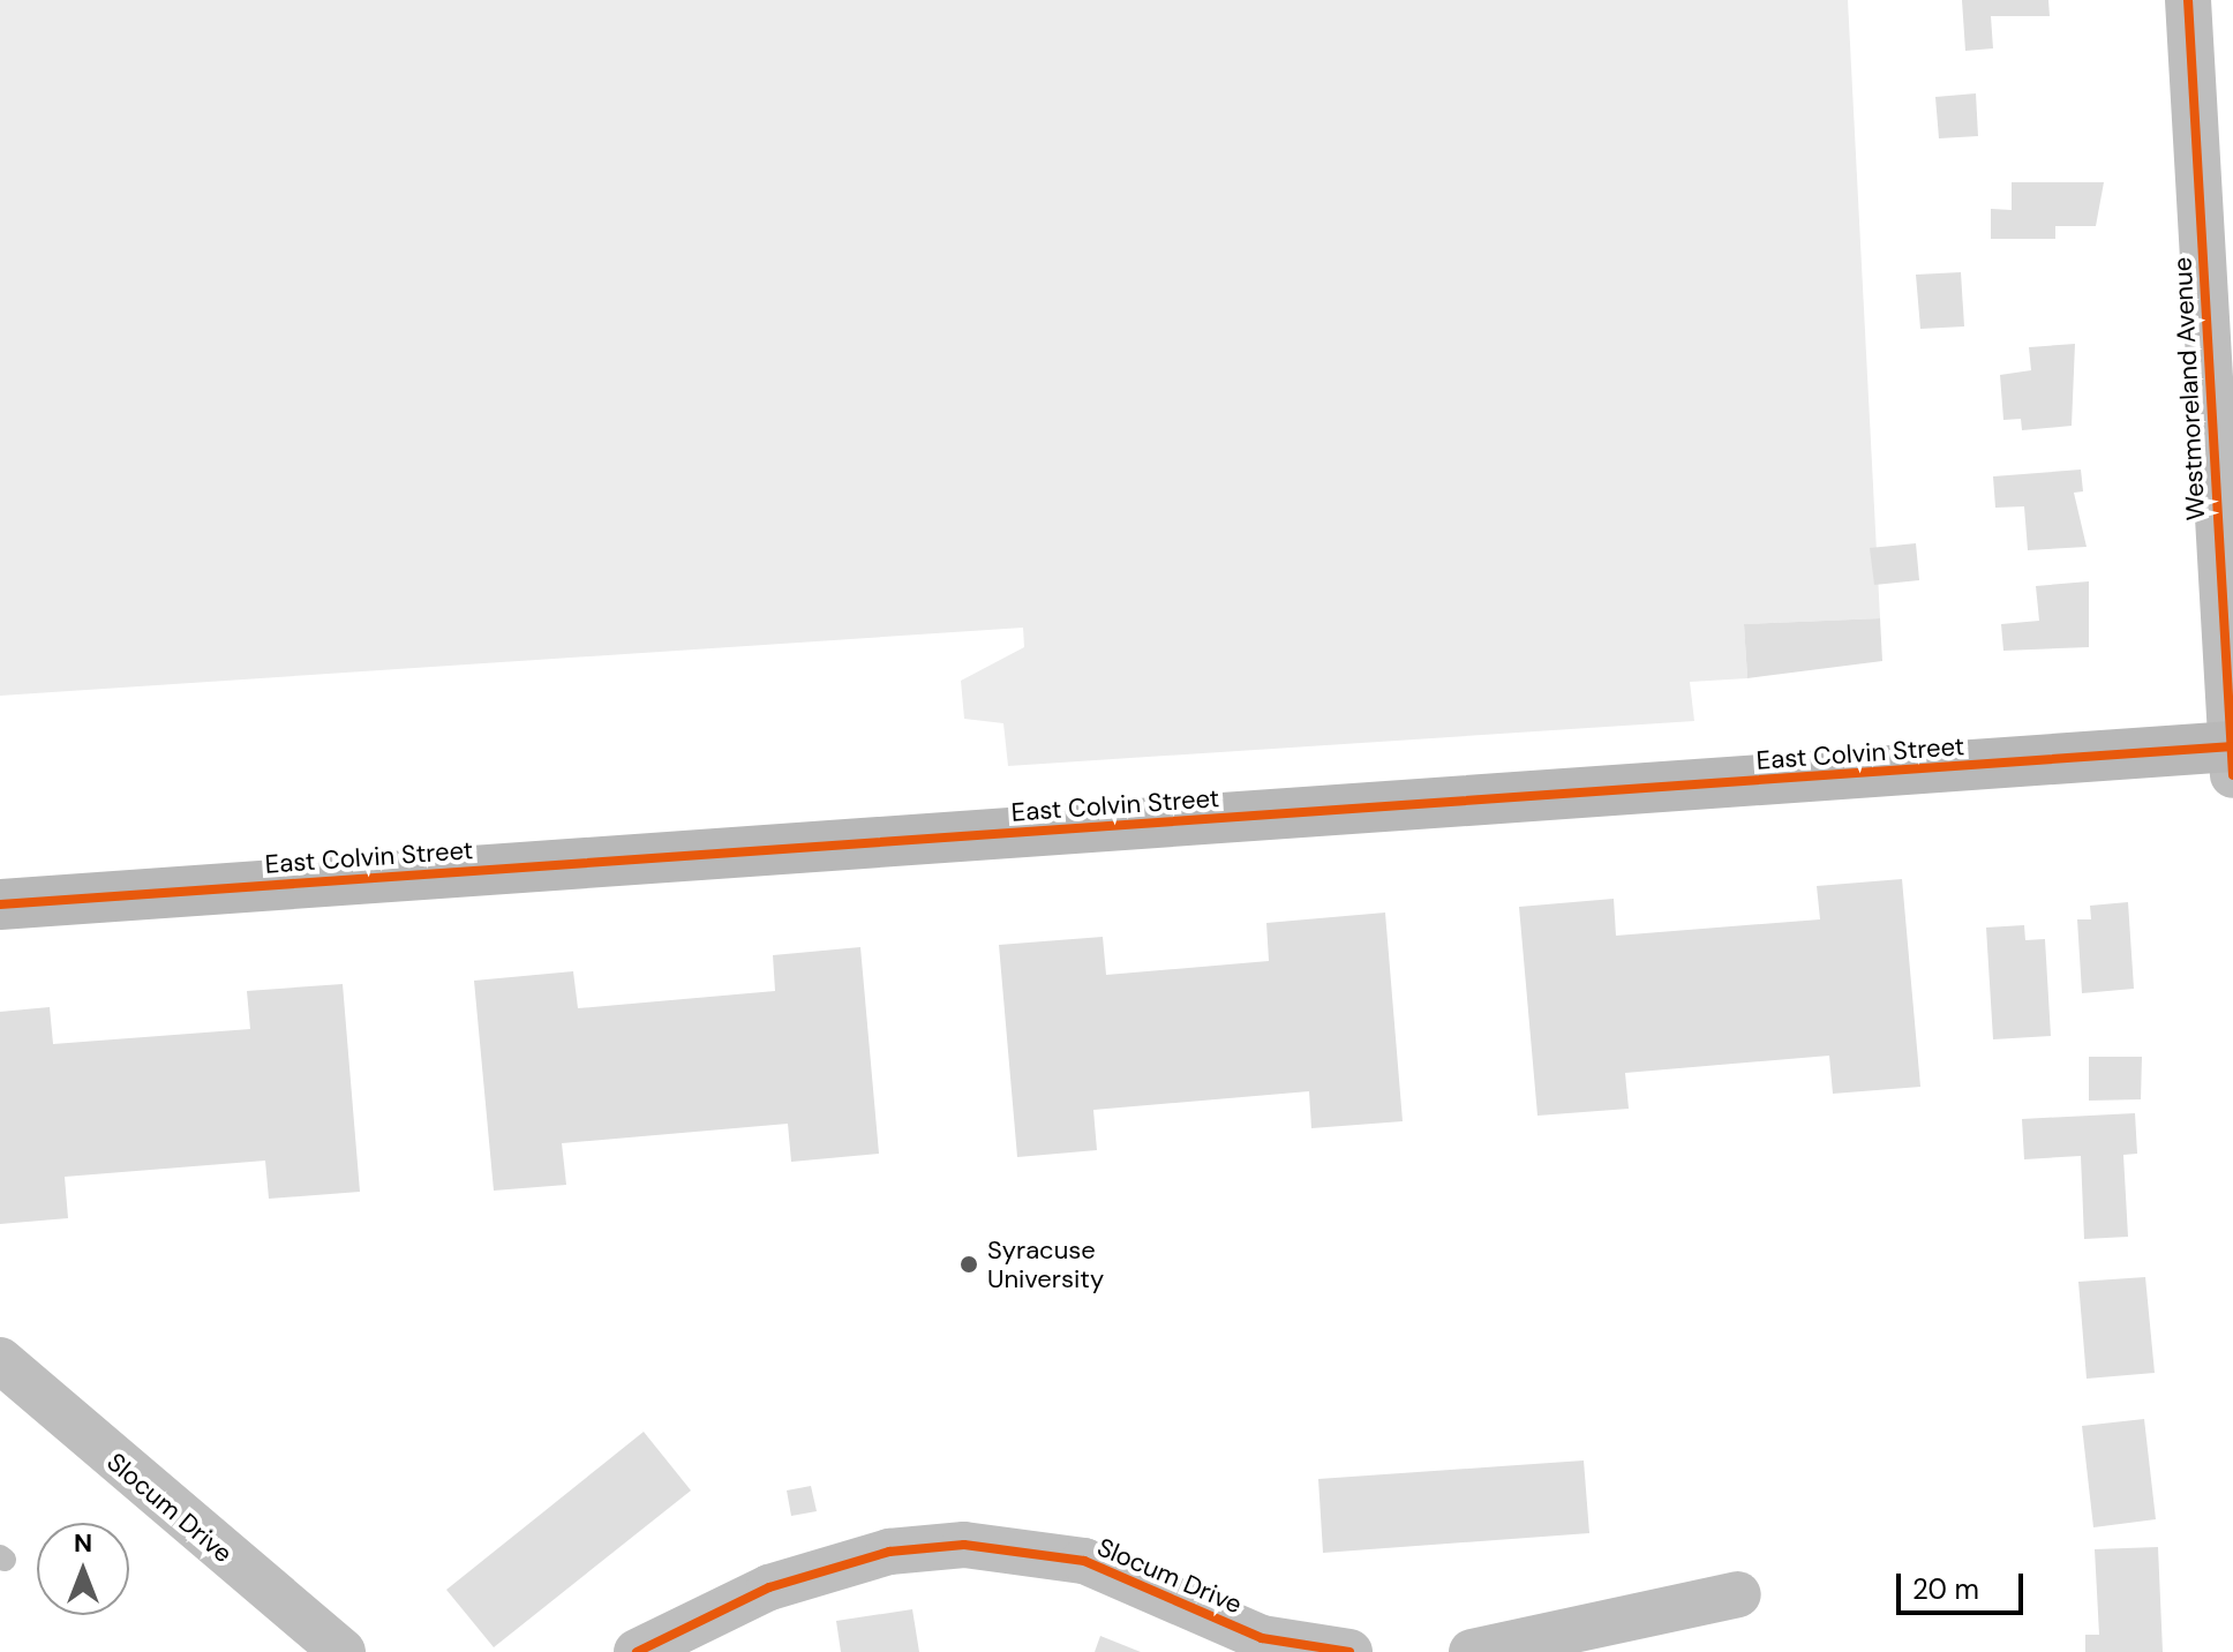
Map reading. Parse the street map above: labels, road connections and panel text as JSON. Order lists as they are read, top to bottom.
{
  "streets": {
    "street": ["Westmoreland Avenue", "East Colvin Street", "Slocum Drive"]
  },
  "crossings": [
    ["Westmoreland Avenue", "East Colvin Street"]
  ],
  "places": ["Syracuse University"],
  "scale_bar": "20 m",
  "north": "top"
}
